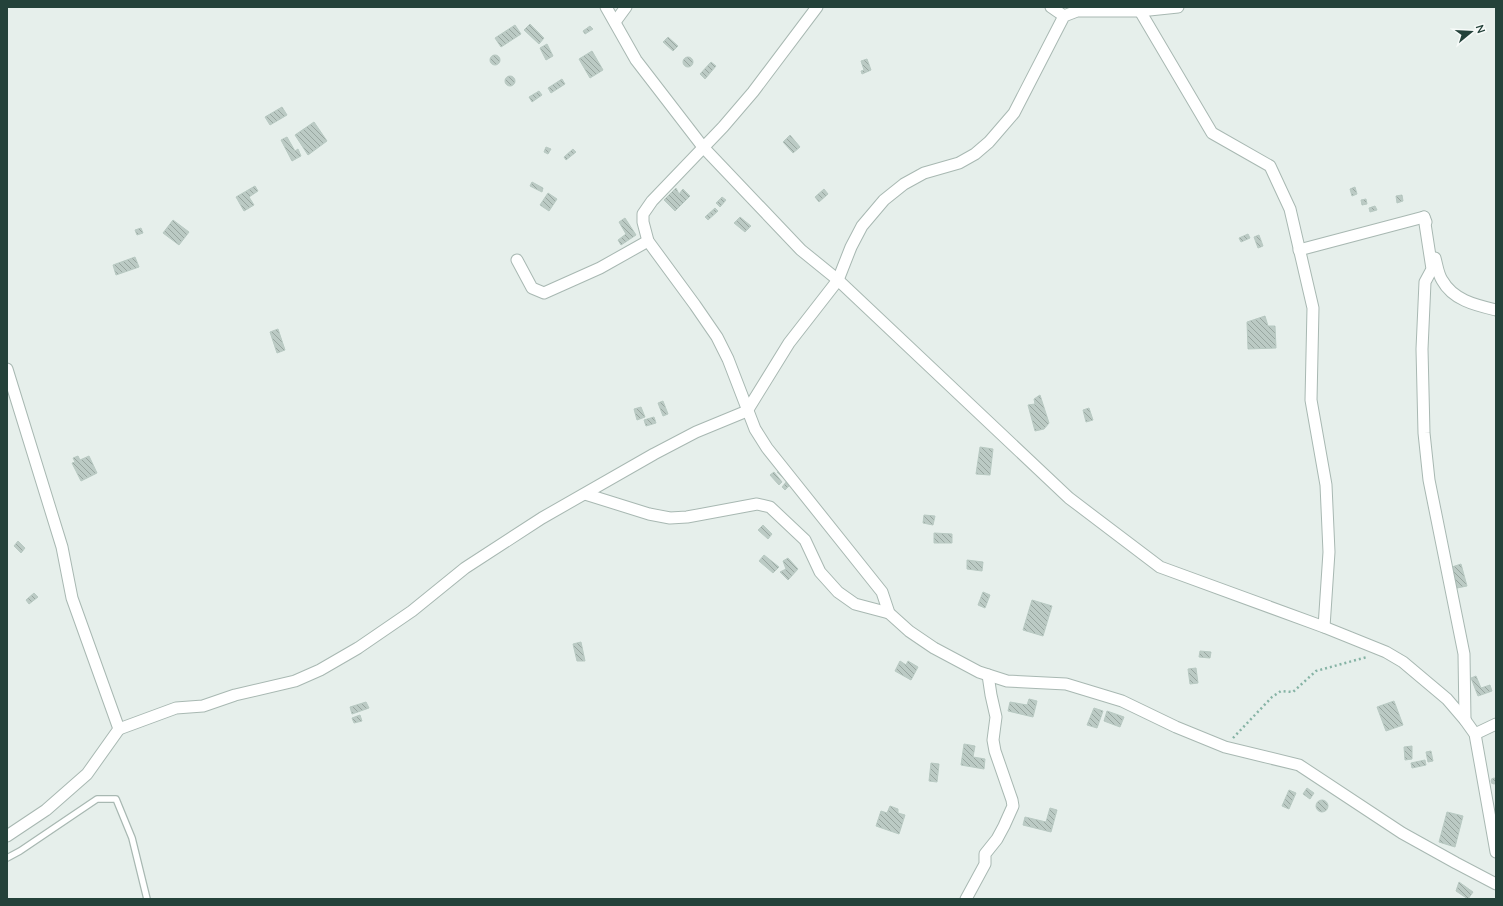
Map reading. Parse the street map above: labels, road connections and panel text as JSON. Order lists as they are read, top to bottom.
{
  "north": "right"
}
